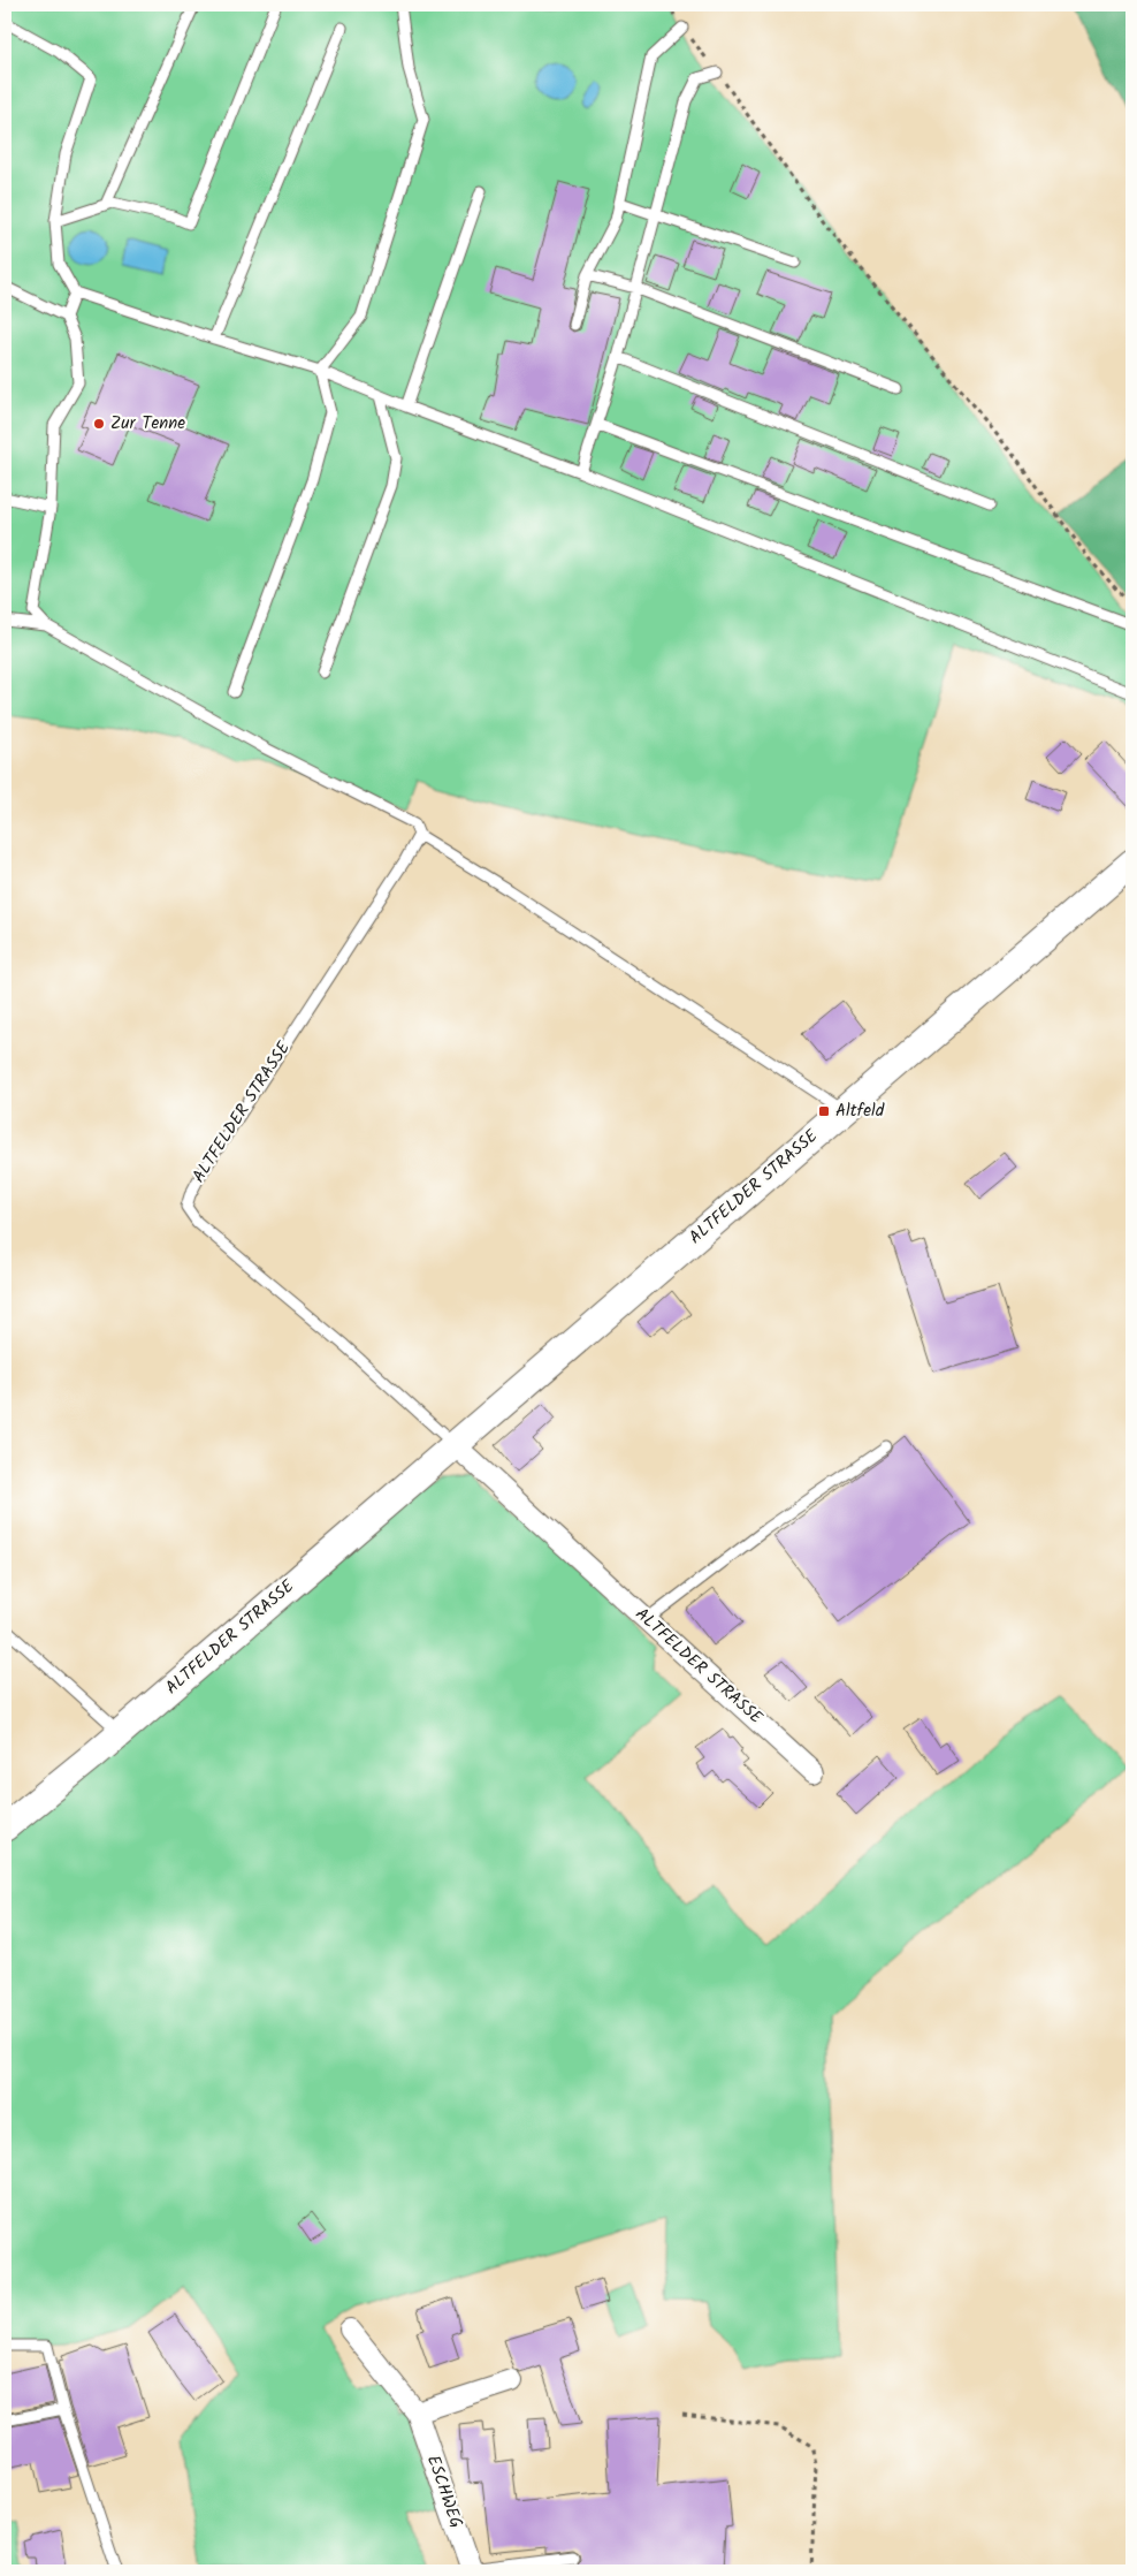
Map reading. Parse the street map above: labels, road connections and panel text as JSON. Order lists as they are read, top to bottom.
{
  "streets": {
    "street": ["ALTFELDER STRASSE", "ESCHWEG"]
  },
  "places": {
    "other": ["Zur Tenne"],
    "transit": ["Altfeld"]
  }
}
